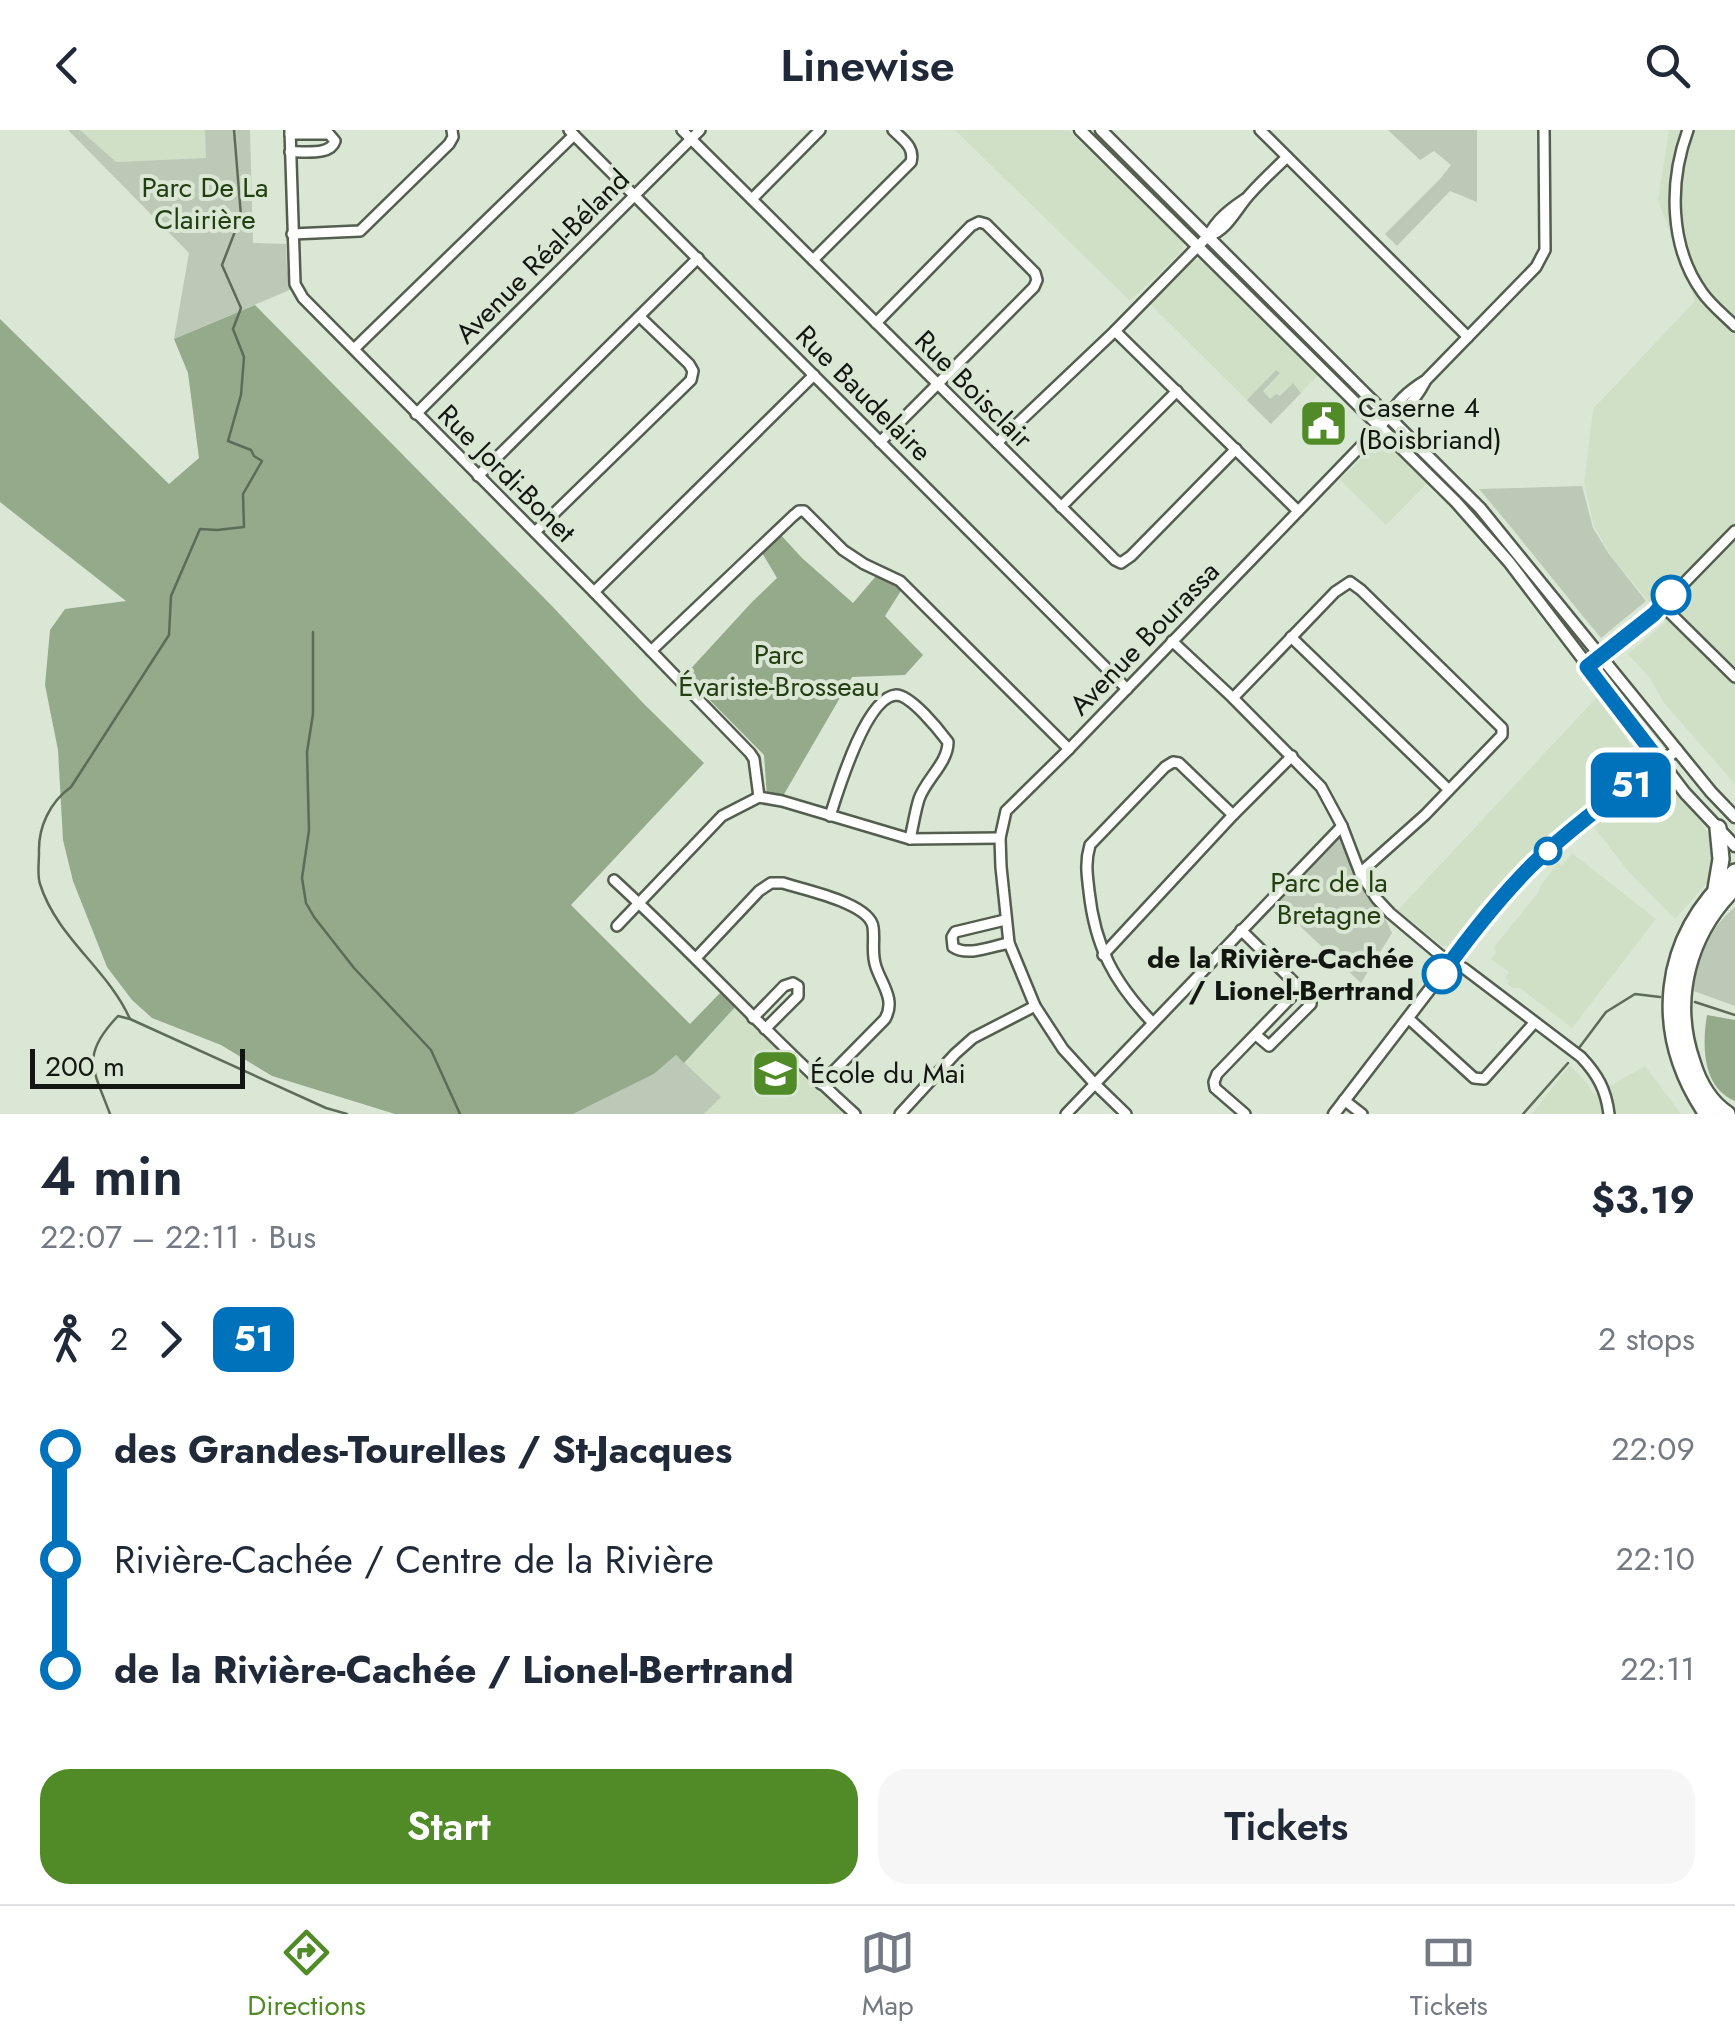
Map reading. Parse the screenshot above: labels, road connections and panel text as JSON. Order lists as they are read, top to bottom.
{
  "streets": {
    "street": [
      "Avenue Réal-Béland",
      "Rue Boisclair",
      "Rue Baudelaire",
      "Rue Jordi-Bonet",
      "Avenue Bourassa"
    ]
  },
  "crossings": [
    ["Avenue Réal-Béland", "Rue Boisclair"],
    ["Avenue Réal-Béland", "Rue Baudelaire"],
    ["Avenue Réal-Béland", "Rue Jordi-Bonet"],
    ["Rue Baudelaire", "Avenue Bourassa"]
  ],
  "parks": ["Parc De La Clairière", "Parc Évariste-Brosseau", "Parc de la Bretagne"],
  "places": {
    "public building": ["Caserne 4 (Boisbriand)"],
    "other": ["de la Rivière-Cachée / Lionel-Bertrand"],
    "school or university": ["École du Mai"]
  },
  "lines": ["bus line 51"],
  "scale_bar": "200 m",
  "page": {
    "header": "Linewise",
    "on_map": "51",
    "scale": "200 m",
    "heading": ["4 min", "22:07 – 22:11 · Bus", "$3.19"],
    "legs": ["2", "51", "2 stops"],
    "list": [
      {
        "name": "des Grandes-Tourelles / St-Jacques",
        "value": "22:09"
      },
      {
        "name": "Rivière-Cachée / Centre de la Rivière",
        "value": "22:10"
      },
      {
        "name": "de la Rivière-Cachée / Lionel-Bertrand",
        "value": "22:11"
      }
    ],
    "buttons": ["Start", "Tickets"],
    "tabs": ["Directions", "Map", "Tickets"]
  }
}
